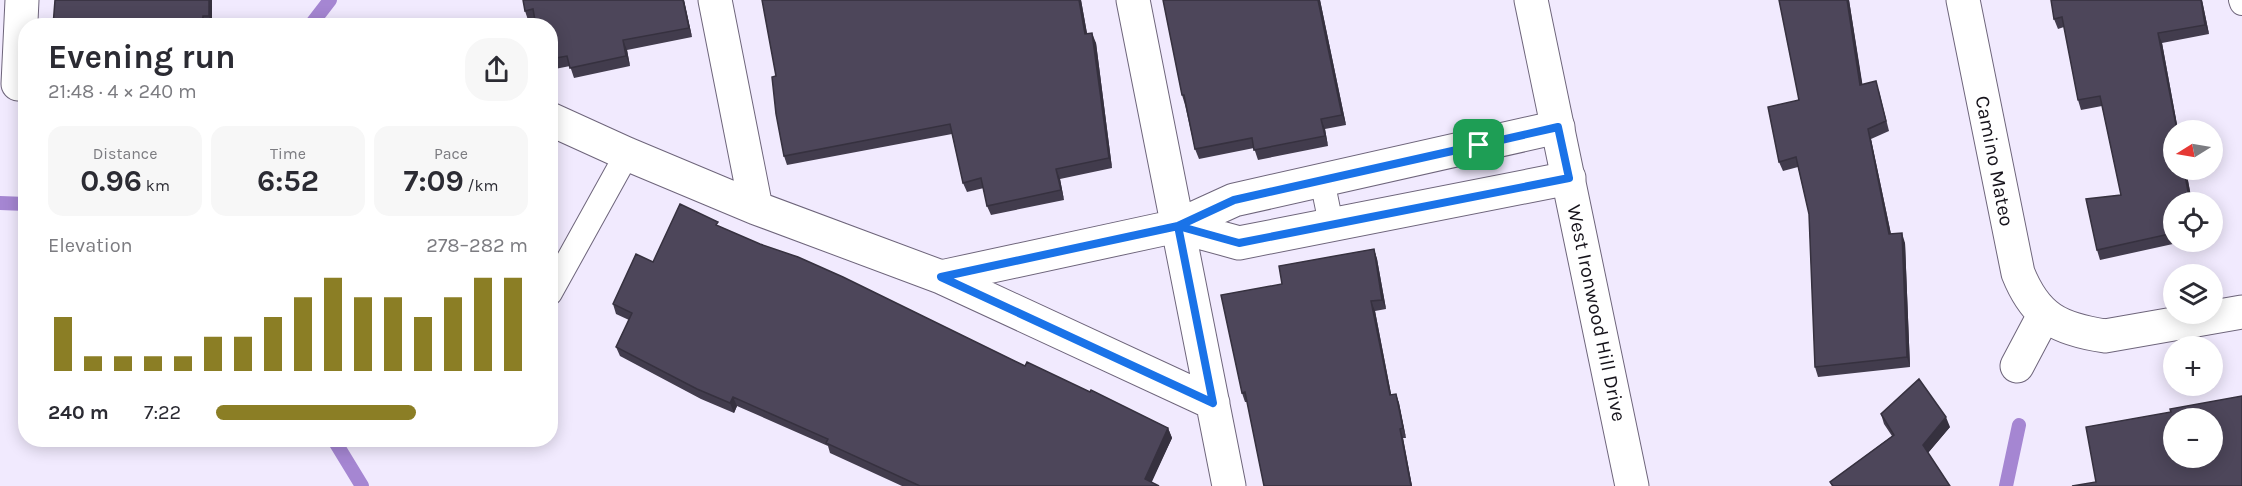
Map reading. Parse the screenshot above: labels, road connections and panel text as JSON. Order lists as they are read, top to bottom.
{
  "streets": {
    "street": ["Camino Mateo", "West Ironwood Hill Drive"]
  },
  "north": "left",
  "page": {
    "heading": ["Evening run", "21:48 · 4 × 240 m"],
    "map_buttons": ["+", "−"],
    "stats": [
      ["Distance", "0.96 km"],
      ["Time", "6:52"],
      ["Pace", "7:09 /km"]
    ],
    "chart": ["Elevation", "278–282 m"],
    "list": [
      {
        "name": "240 m",
        "note": "7:22"
      }
    ]
  }
}
